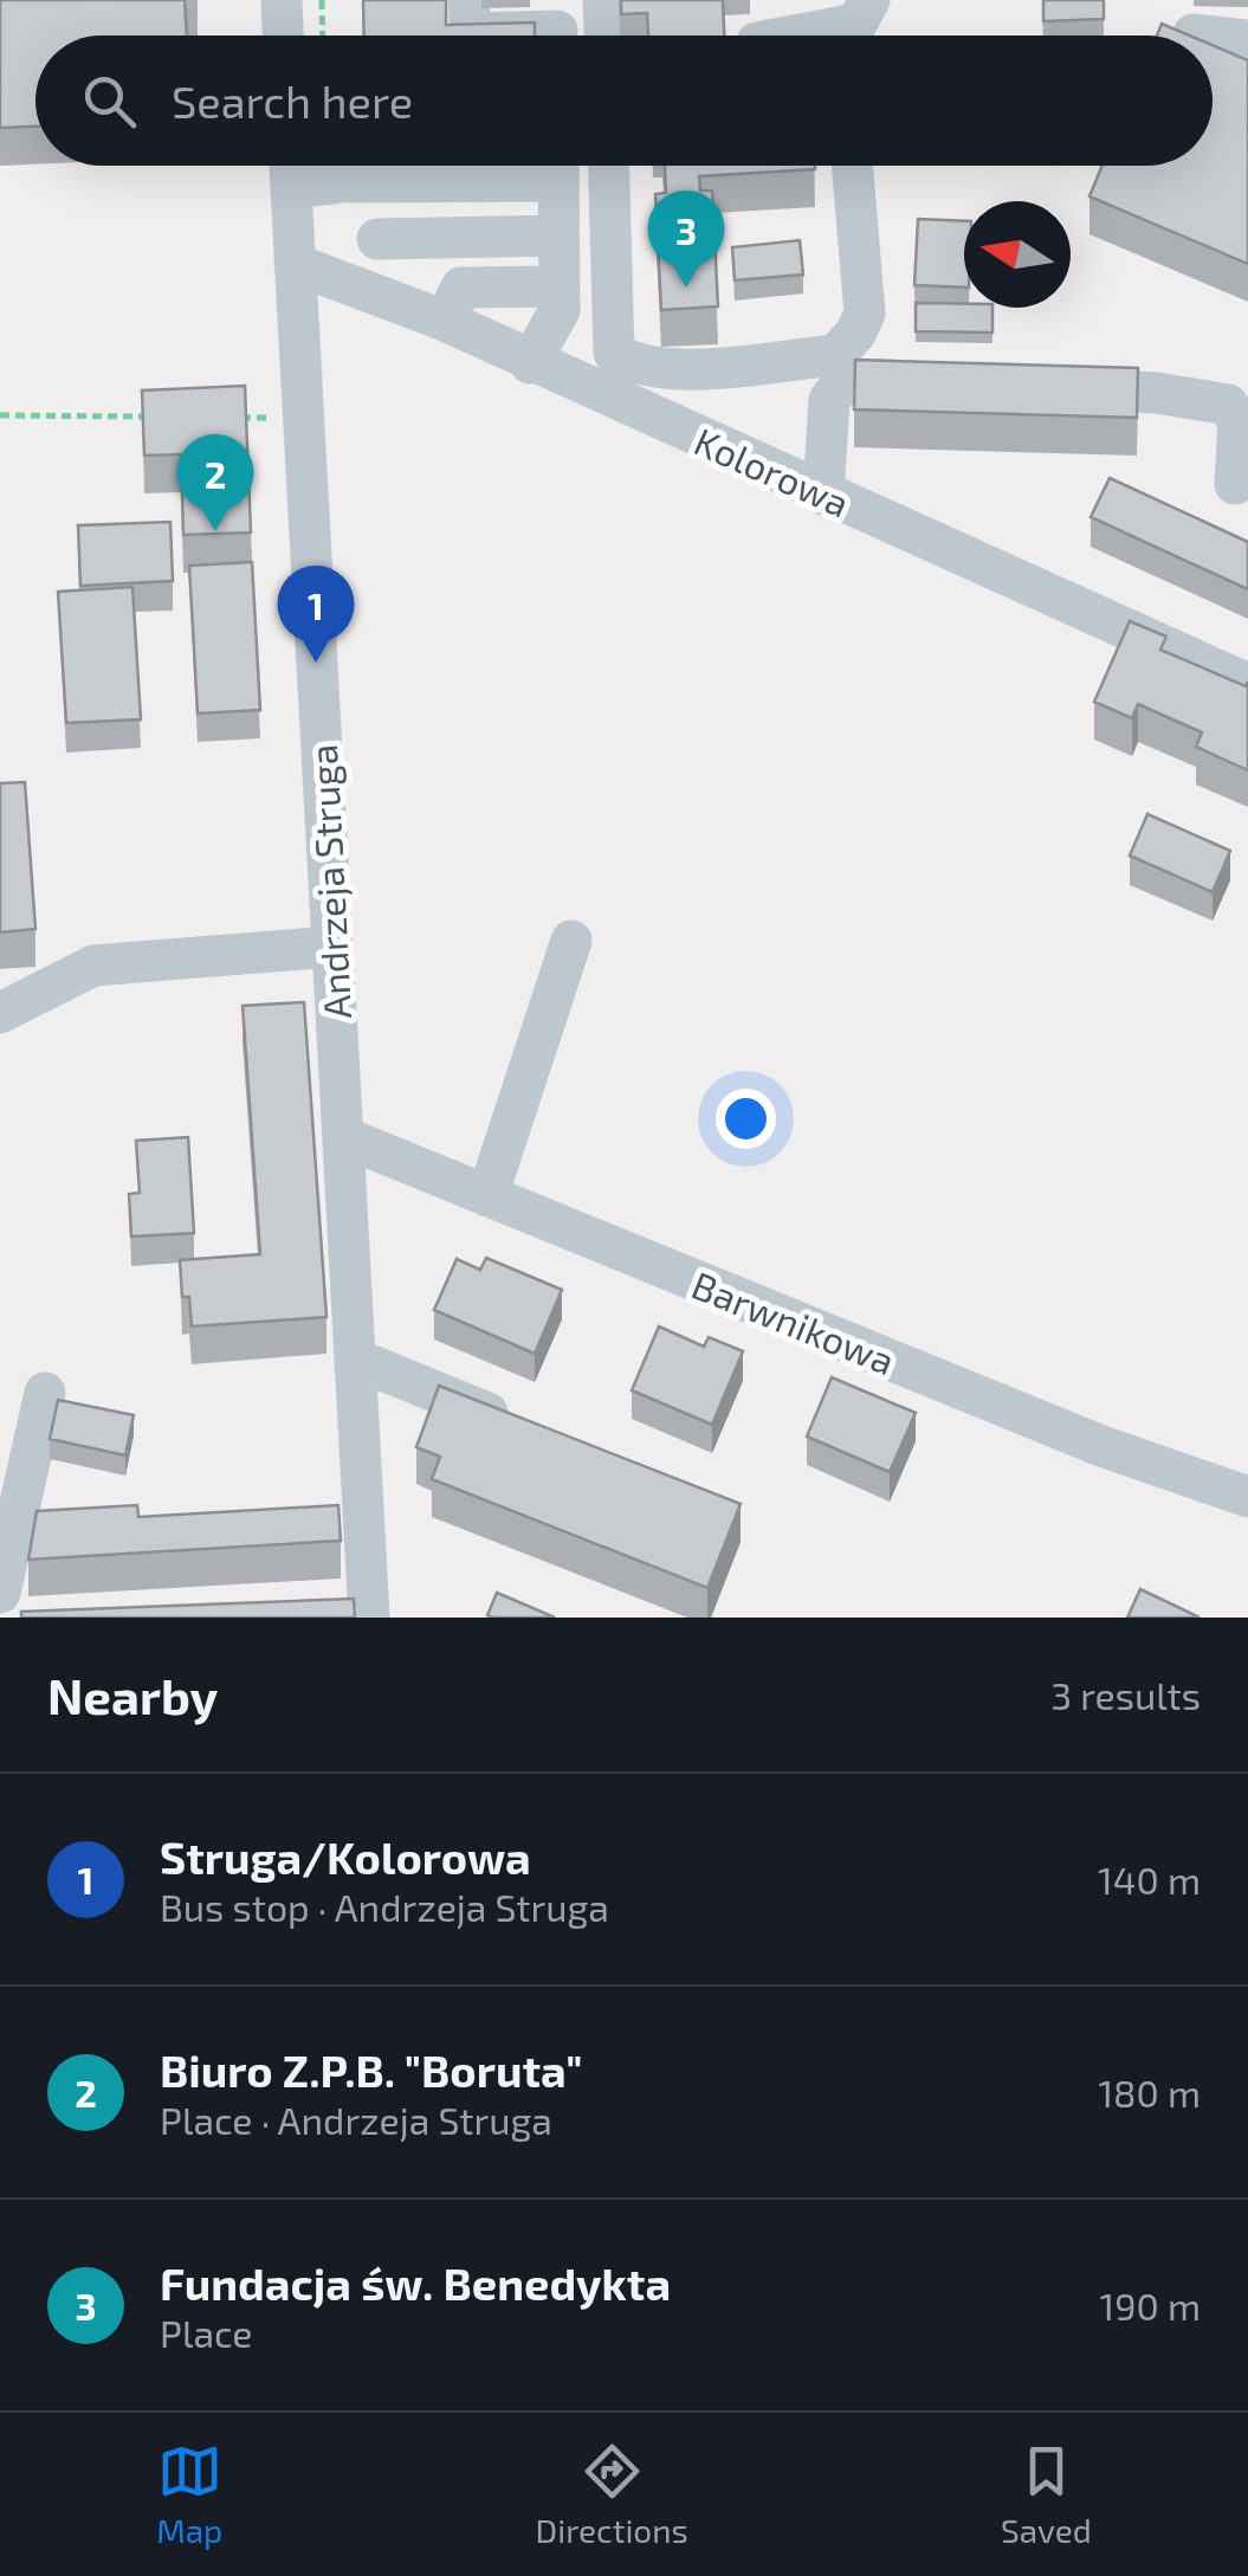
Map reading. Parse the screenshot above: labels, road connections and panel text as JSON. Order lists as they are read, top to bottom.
{
  "streets": {
    "street": ["Kolorowa", "Andrzeja Struga", "Barwnikowa"]
  },
  "crossings": [
    ["Kolorowa", "Andrzeja Struga"],
    ["Andrzeja Struga", "Barwnikowa"]
  ],
  "north": "left",
  "page": {
    "search": "Search here",
    "pins": ["3", "2", "1"],
    "heading": ["Nearby", "3 results"],
    "list": [
      {
        "mark": "1",
        "name": "Struga/Kolorowa",
        "note": "Bus stop · Andrzeja Struga",
        "value": "140 m"
      },
      {
        "mark": "2",
        "name": "Biuro Z.P.B. \"Boruta\"",
        "note": "Place · Andrzeja Struga",
        "value": "180 m"
      },
      {
        "mark": "3",
        "name": "Fundacja św. Benedykta",
        "note": "Place",
        "value": "190 m"
      }
    ],
    "nav": ["Map", "Directions", "Saved"]
  }
}
